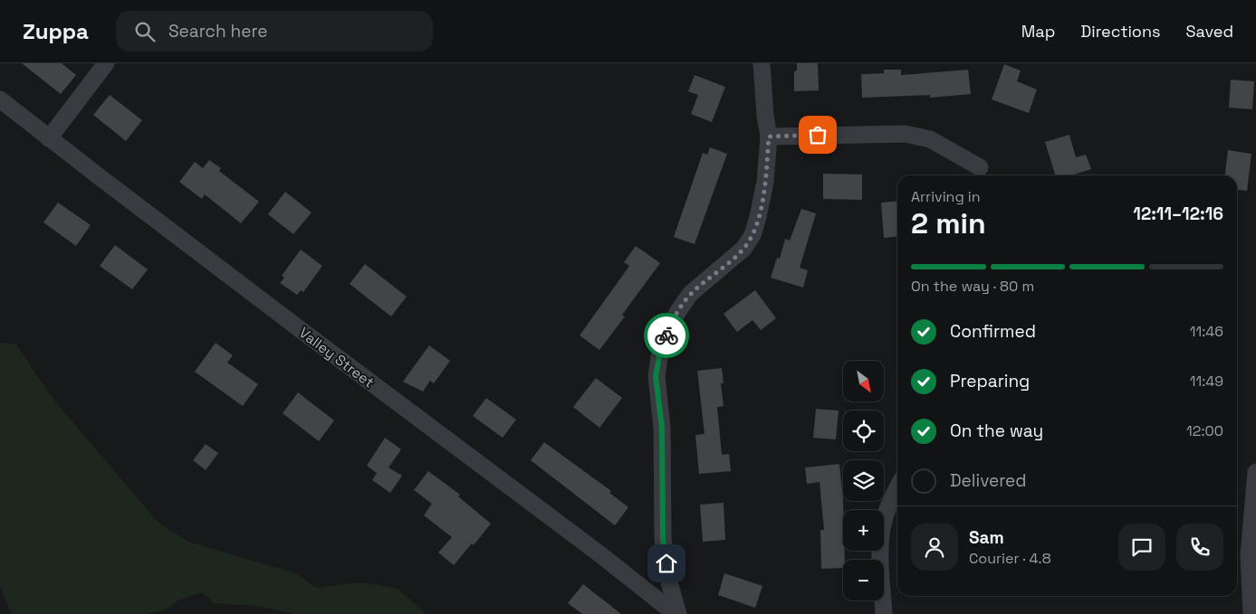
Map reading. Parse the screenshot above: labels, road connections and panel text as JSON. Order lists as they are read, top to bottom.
{
  "streets": {
    "street": ["Valley Street"]
  },
  "north": "bottom right",
  "page": {
    "header": "Zuppa",
    "search": "Search here",
    "nav": ["Map", "Directions", "Saved"],
    "heading": ["2 min", "Arriving in", "12:11–12:16"],
    "panel": ["Sam", "Courier · 4.8"],
    "bar": "On the way · 80 m",
    "list": [
      ["Confirmed", "11:46"],
      ["Preparing", "11:49"],
      ["On the way", "12:00"],
      "Delivered"
    ],
    "map_buttons": ["+", "−"]
  }
}
